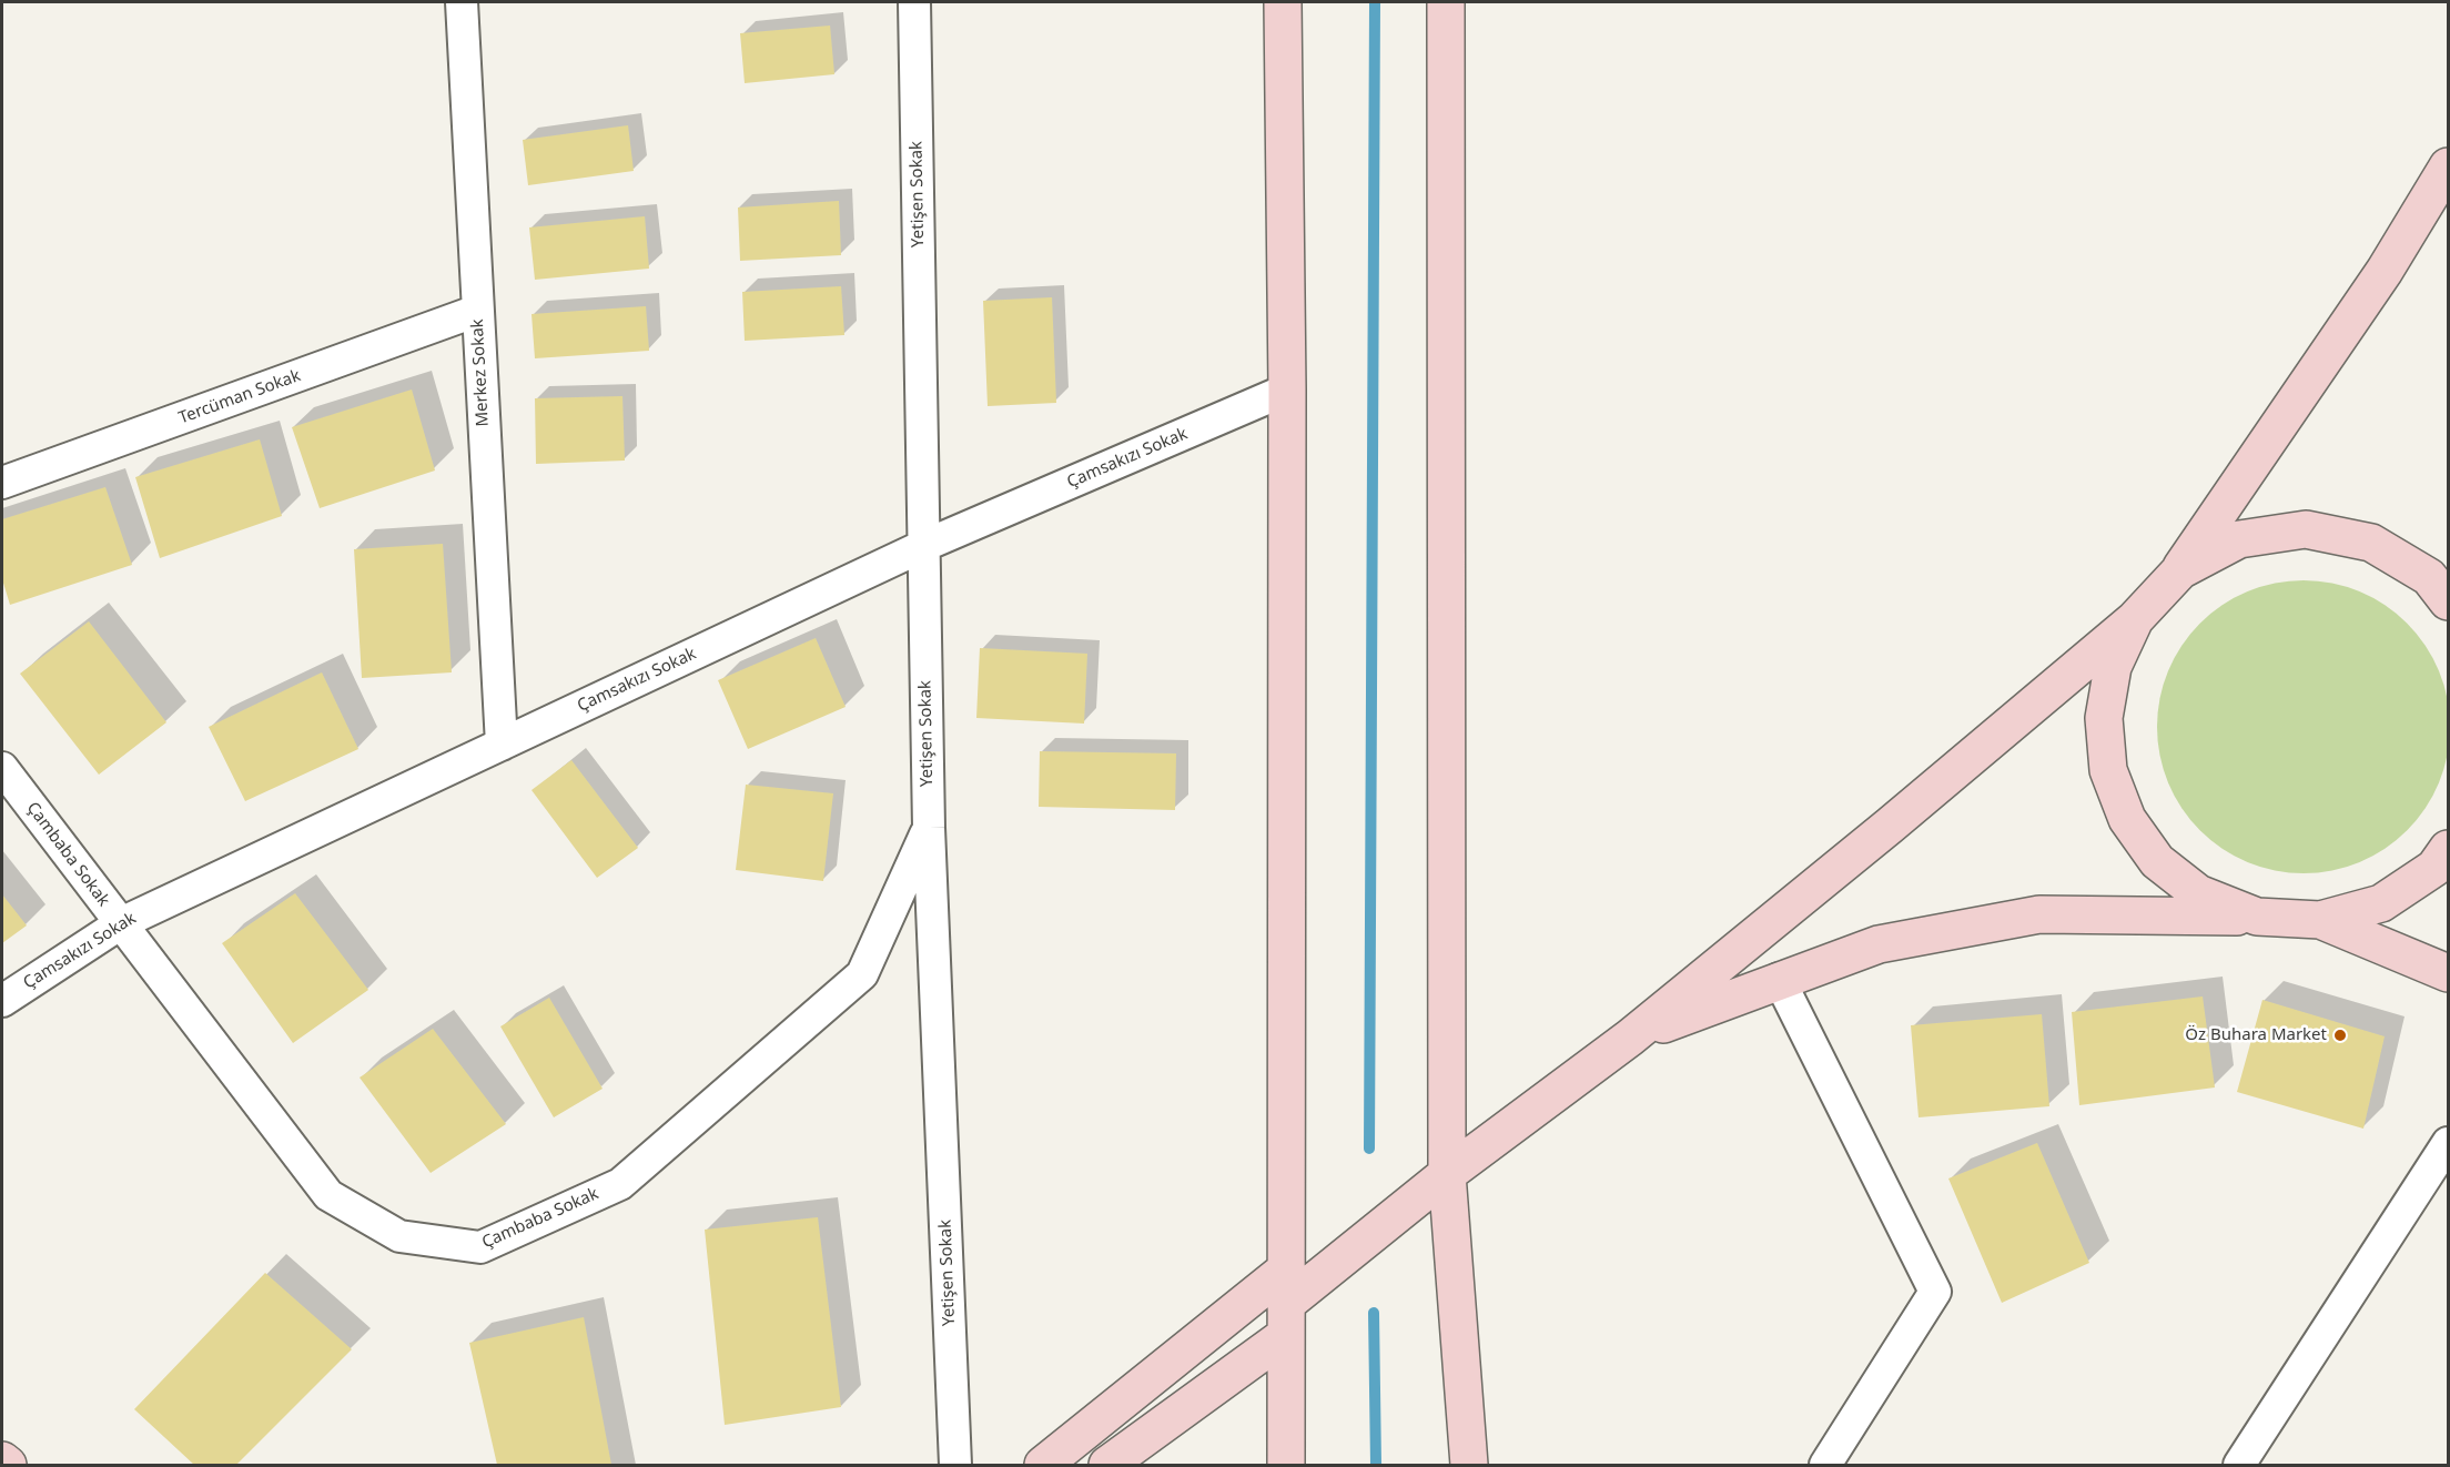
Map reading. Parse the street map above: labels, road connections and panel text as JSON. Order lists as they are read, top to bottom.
{
  "streets": {
    "street": [
      "Yetişen Sokak",
      "Merkez Sokak",
      "Tercüman Sokak",
      "Çamsakızı Sokak",
      "Çambaba Sokak"
    ]
  },
  "crossings": [
    ["Yetişen Sokak", "Çamsakızı Sokak"],
    ["Yetişen Sokak", "Çambaba Sokak"],
    ["Merkez Sokak", "Tercüman Sokak"],
    ["Merkez Sokak", "Çamsakızı Sokak"],
    ["Çamsakızı Sokak", "Çambaba Sokak"]
  ],
  "places": ["Öz Buhara Market"]
}
